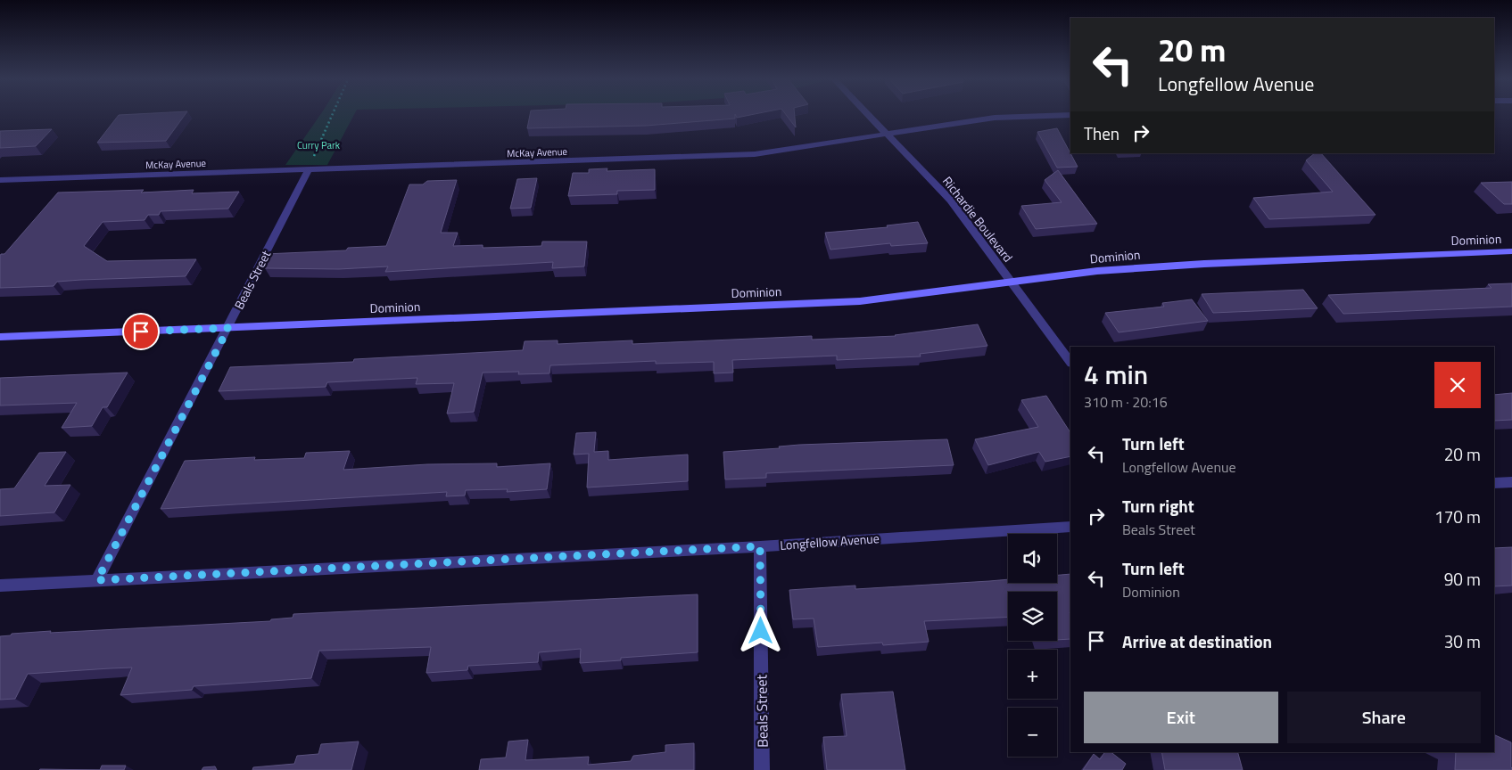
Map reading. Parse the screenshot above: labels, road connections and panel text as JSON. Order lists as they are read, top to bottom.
{
  "streets": {
    "street": [
      "McKay Avenue",
      "Richardie Boulevard",
      "Dominion",
      "Beals Street",
      "Longfellow Avenue"
    ]
  },
  "crossings": [
    ["McKay Avenue", "Richardie Boulevard"],
    ["McKay Avenue", "Beals Street"],
    ["Richardie Boulevard", "Dominion"],
    ["Dominion", "Beals Street"],
    ["Beals Street", "Longfellow Avenue"]
  ],
  "parks": ["Curry Park"],
  "page": {
    "turn": ["20 m", "Longfellow Avenue"],
    "then": "Then",
    "heading": ["4 min", "310 m · 20:16"],
    "list": [
      {
        "name": "Turn left",
        "note": "Longfellow Avenue",
        "value": "20 m"
      },
      {
        "name": "Turn right",
        "note": "Beals Street",
        "value": "170 m"
      },
      {
        "name": "Turn left",
        "note": "Dominion",
        "value": "90 m"
      },
      {
        "name": "Arrive at destination",
        "value": "30 m"
      }
    ],
    "map_buttons": ["+", "−"],
    "buttons": ["Exit", "Share"]
  }
}
